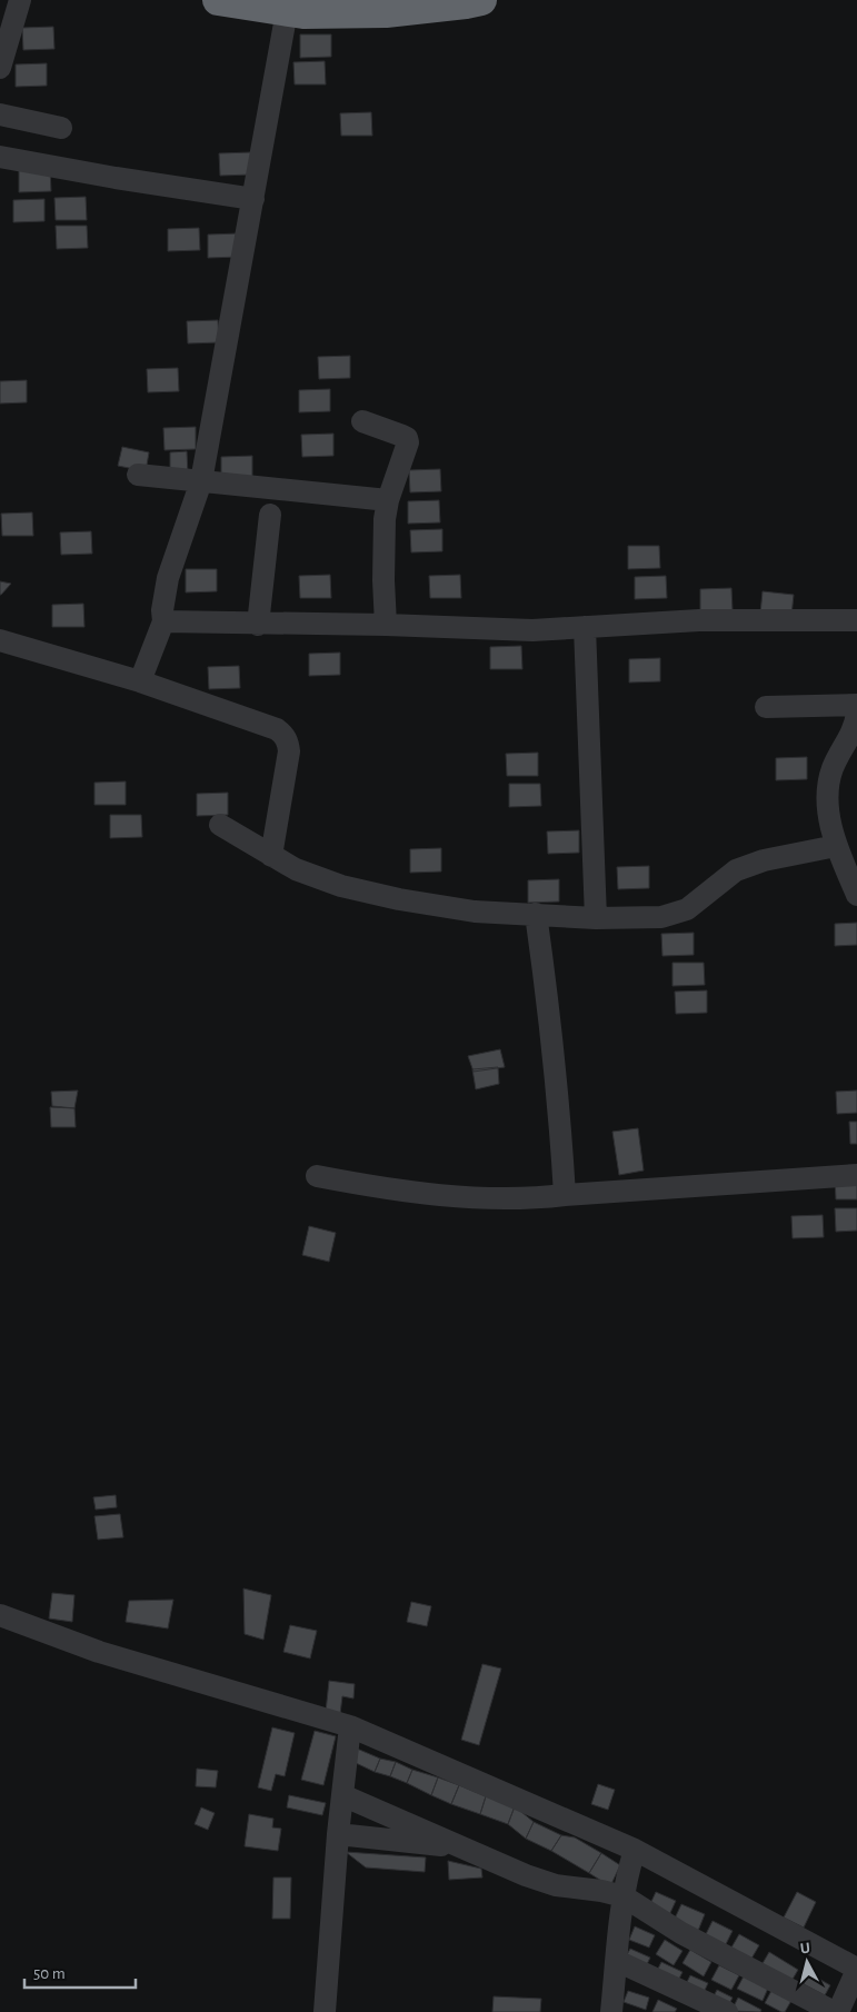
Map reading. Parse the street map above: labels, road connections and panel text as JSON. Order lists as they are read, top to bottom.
{
  "scale_bar": "50 m",
  "north": "top"
}
